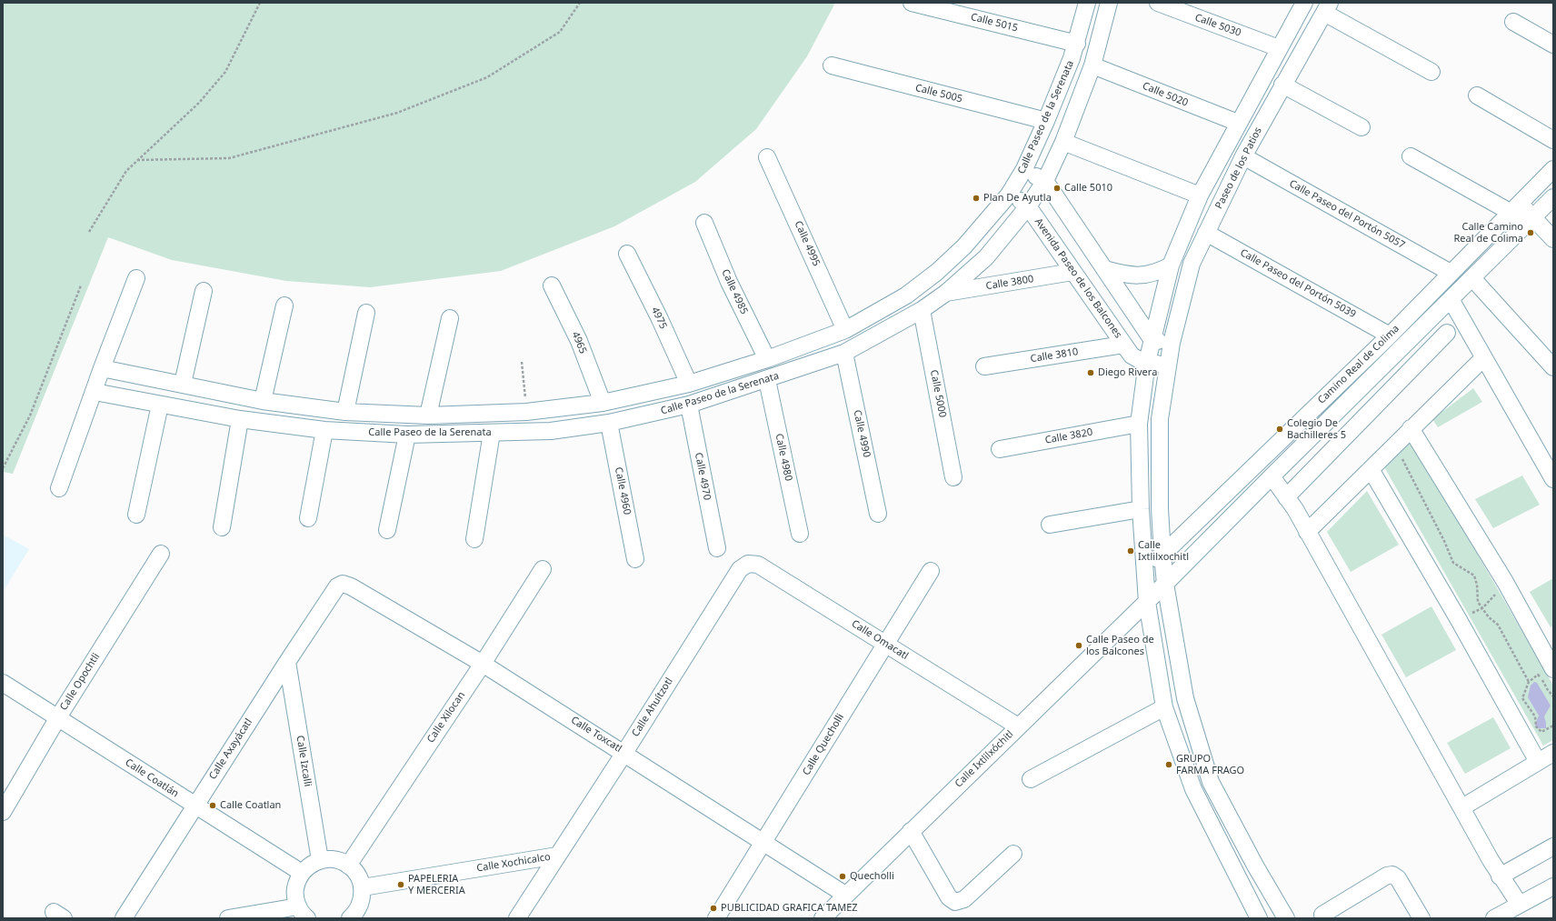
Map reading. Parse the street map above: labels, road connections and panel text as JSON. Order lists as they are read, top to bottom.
{
  "streets": {
    "street": [
      "Calle 5015",
      "Calle 5030",
      "Calle 5005",
      "Calle 5020",
      "Calle Paseo de la Serenata",
      "Paseo de los Patios",
      "Calle Paseo del Portón 5057",
      "Calle 4995",
      "Avenida Paseo de los Balcones",
      "Calle 3800",
      "Calle Paseo del Portón 5039",
      "Calle 4985",
      "4975",
      "4965",
      "Calle 3810",
      "Camino Real de Colima",
      "Calle 5000",
      "Calle 4990",
      "Calle 3820",
      "Calle 4980",
      "Calle 4970",
      "Calle 4960",
      "Calle Omacatl",
      "Calle Opochtli",
      "Calle Ahuítzotl",
      "Calle Xilocan",
      "Calle Toxcatl",
      "Calle Quecholli",
      "Calle Axayácatl",
      "Calle Ixtlilxóchitl",
      "Calle Izcalli",
      "Calle Coatlán",
      "Calle Xochicalco"
    ]
  },
  "crossings": [
    ["Calle 5015", "Calle Paseo de la Serenata"],
    ["Calle 5005", "Calle Paseo de la Serenata"],
    ["Calle 5020", "Calle Paseo de la Serenata"],
    ["Calle Paseo de la Serenata", "Calle 4995"],
    ["Calle Paseo de la Serenata", "Avenida Paseo de los Balcones"],
    ["Calle Paseo de la Serenata", "Calle 3800"],
    ["Calle Paseo de la Serenata", "Calle 4985"],
    ["Calle Paseo de la Serenata", "4975"],
    ["Calle Paseo de la Serenata", "4965"],
    ["Calle Paseo de la Serenata", "Calle 5000"],
    ["Calle Paseo de la Serenata", "Calle 4990"],
    ["Calle Paseo de la Serenata", "Calle 4980"],
    ["Calle Paseo de la Serenata", "Calle 4970"],
    ["Calle Paseo de la Serenata", "Calle 4960"],
    ["Paseo de los Patios", "Calle Paseo del Portón 5057"],
    ["Paseo de los Patios", "Calle Paseo del Portón 5039"],
    ["Calle Paseo del Portón 5057", "Camino Real de Colima"],
    ["Avenida Paseo de los Balcones", "Calle 3800"],
    ["Avenida Paseo de los Balcones", "Calle 3810"],
    ["Calle Paseo del Portón 5039", "Camino Real de Colima"],
    ["Camino Real de Colima", "Calle Ixtlilxóchitl"],
    ["Calle Omacatl", "Calle Ahuítzotl"],
    ["Calle Omacatl", "Calle Quecholli"],
    ["Calle Omacatl", "Calle Ixtlilxóchitl"],
    ["Calle Opochtli", "Calle Coatlán"],
    ["Calle Ahuítzotl", "Calle Toxcatl"],
    ["Calle Ahuítzotl", "Calle Xochicalco"],
    ["Calle Xilocan", "Calle Toxcatl"],
    ["Calle Toxcatl", "Calle Quecholli"],
    ["Calle Toxcatl", "Calle Axayácatl"],
    ["Calle Toxcatl", "Calle Ixtlilxóchitl"],
    ["Calle Axayácatl", "Calle Izcalli"],
    ["Calle Axayácatl", "Calle Coatlán"]
  ],
  "places": [
    "Calle 5010",
    "Plan De Ayutla",
    "Calle Camino Real de Colima",
    "Diego Rivera",
    "Colegio De Bachilleres 5",
    "Calle Ixtlilxochitl",
    "Calle Paseo de los Balcones",
    "GRUPO FARMA FRAGO",
    "Calle Coatlan",
    "Quecholli",
    "PAPELERIA Y MERCERIA",
    "PUBLICIDAD GRAFICA TAMEZ"
  ]
}
